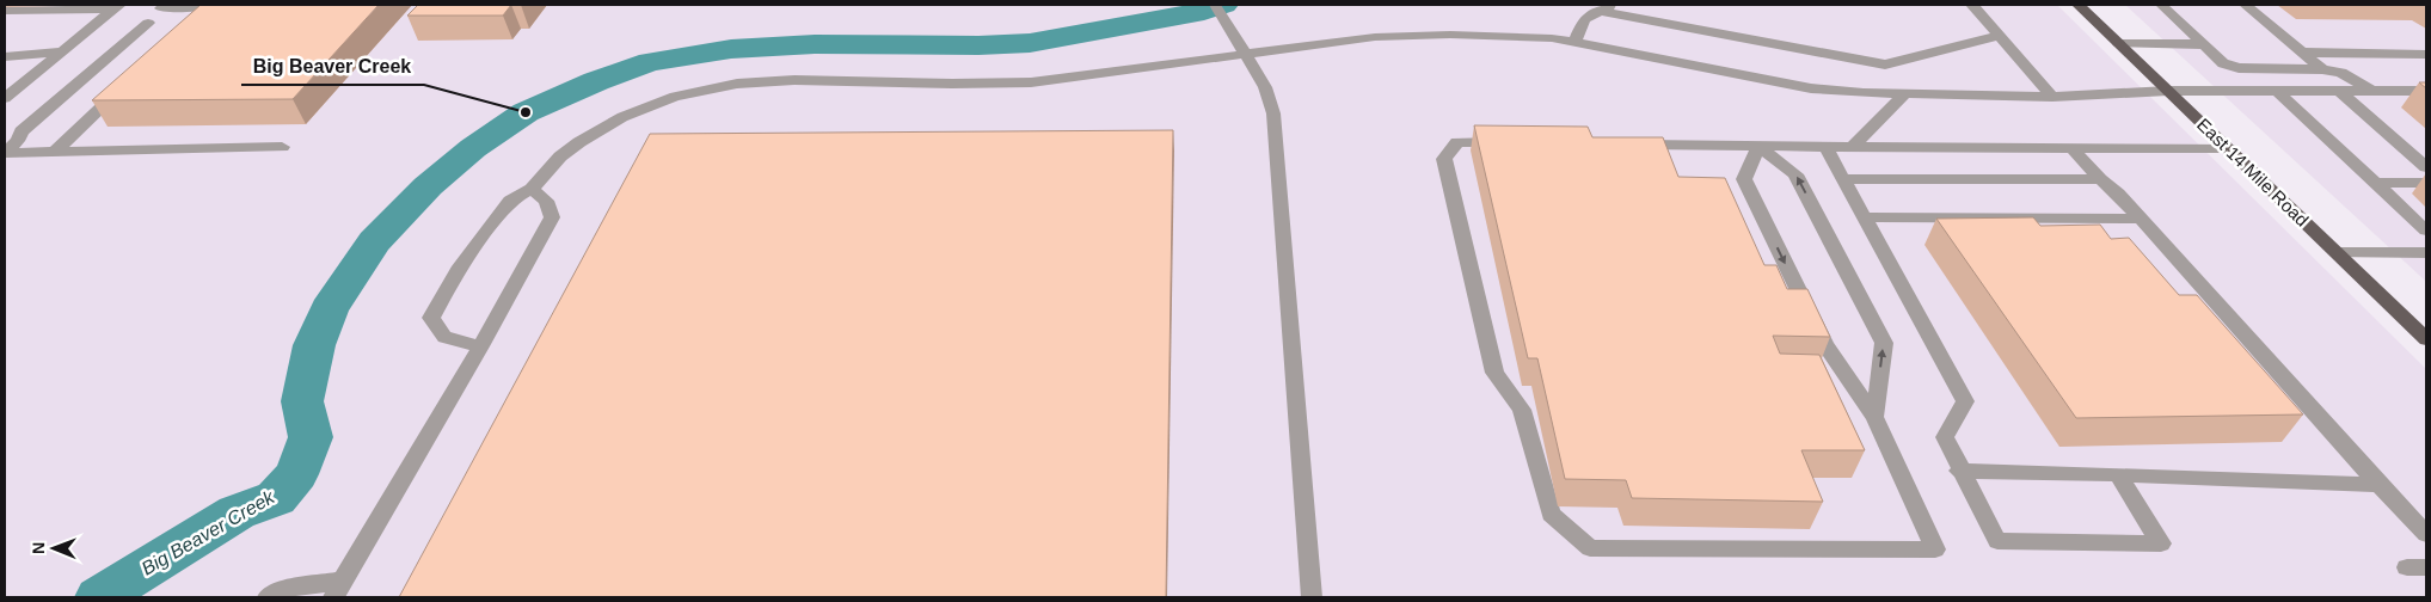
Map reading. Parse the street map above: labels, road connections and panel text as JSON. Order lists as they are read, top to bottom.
{
  "streets": {
    "main road": ["East 14 Mile Road"]
  },
  "water": ["Big Beaver Creek"],
  "places": ["Big Beaver Creek"],
  "north": "left"
}
